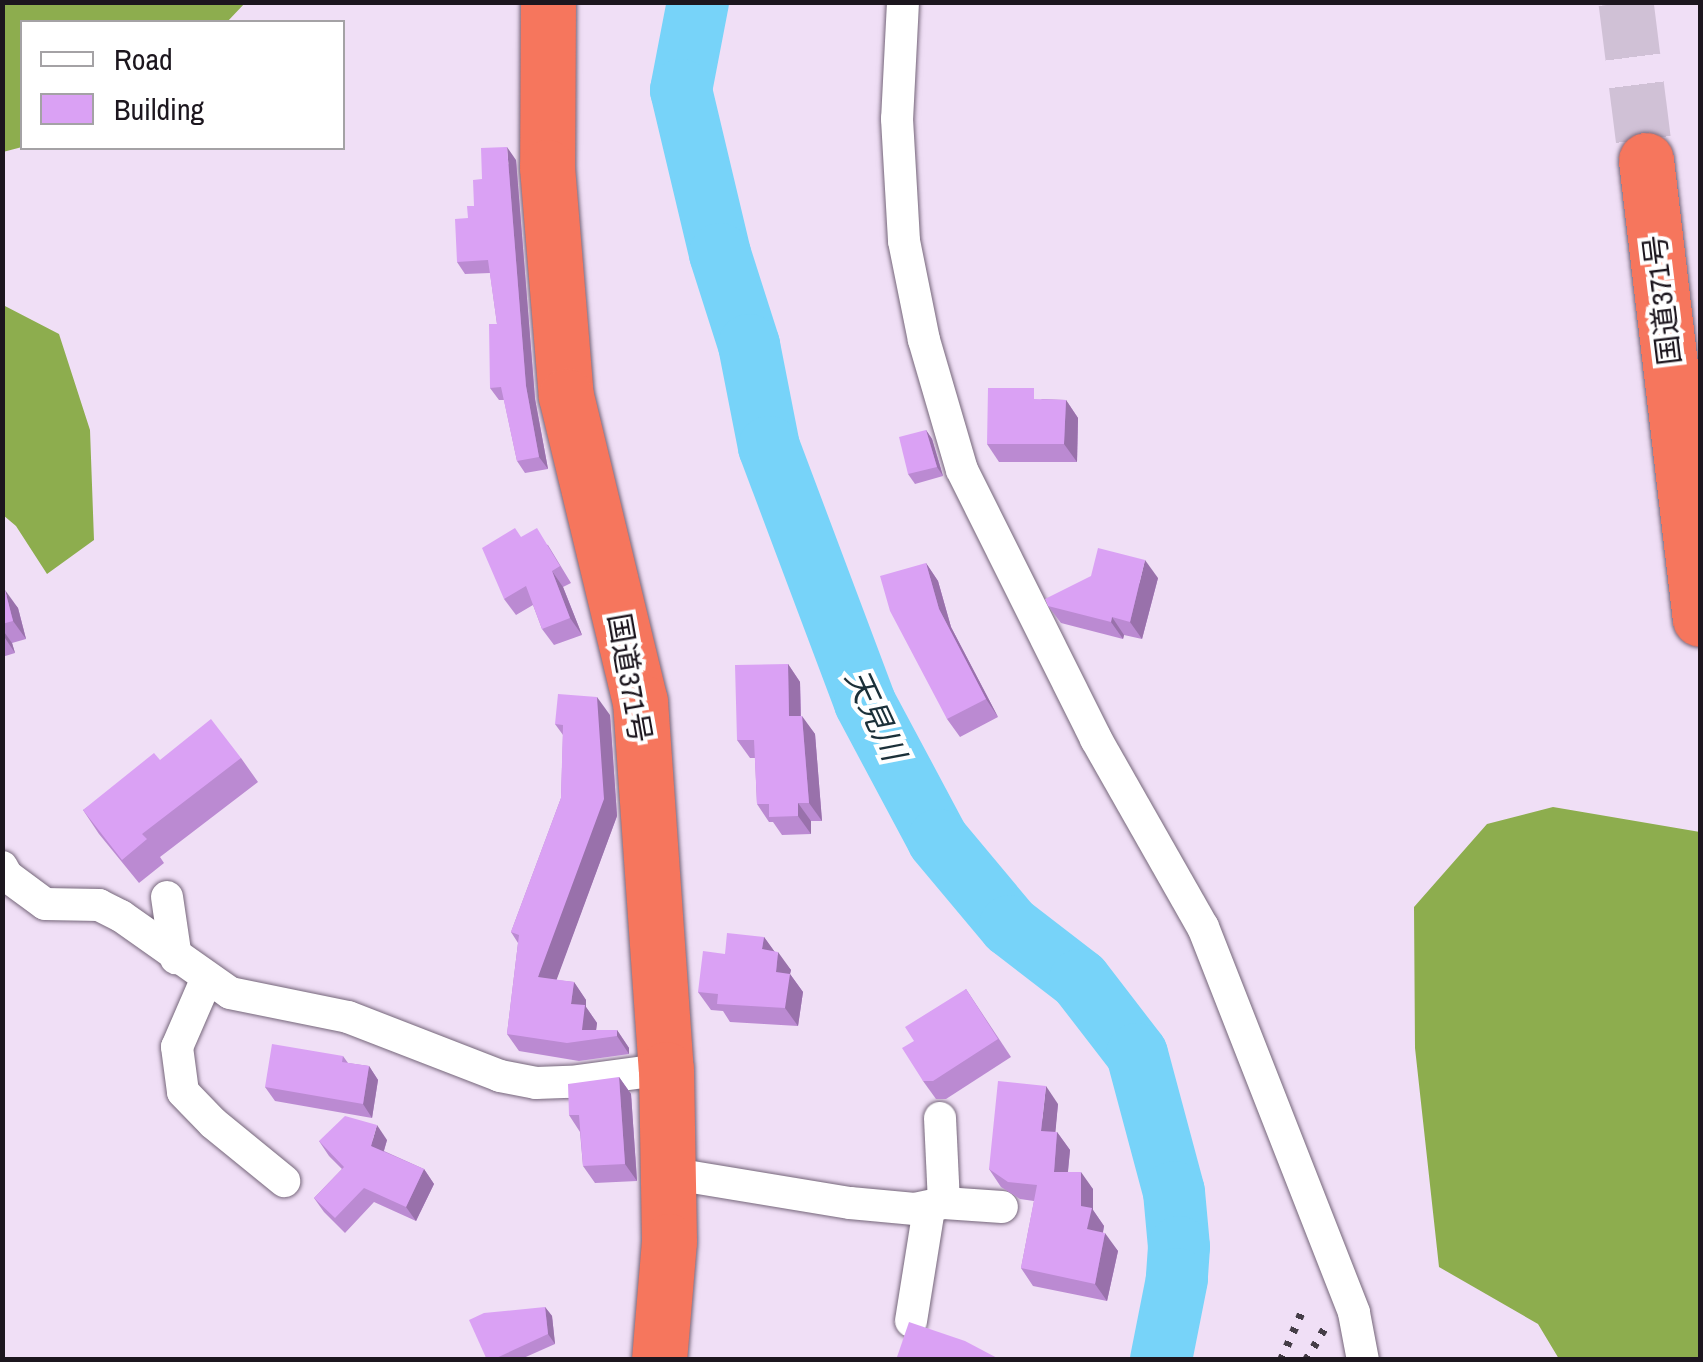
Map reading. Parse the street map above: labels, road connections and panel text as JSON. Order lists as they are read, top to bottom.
{
  "streets": {
    "highway": ["国道371号"]
  },
  "water": ["天見川"],
  "legend": ["Road", "Building"]
}
